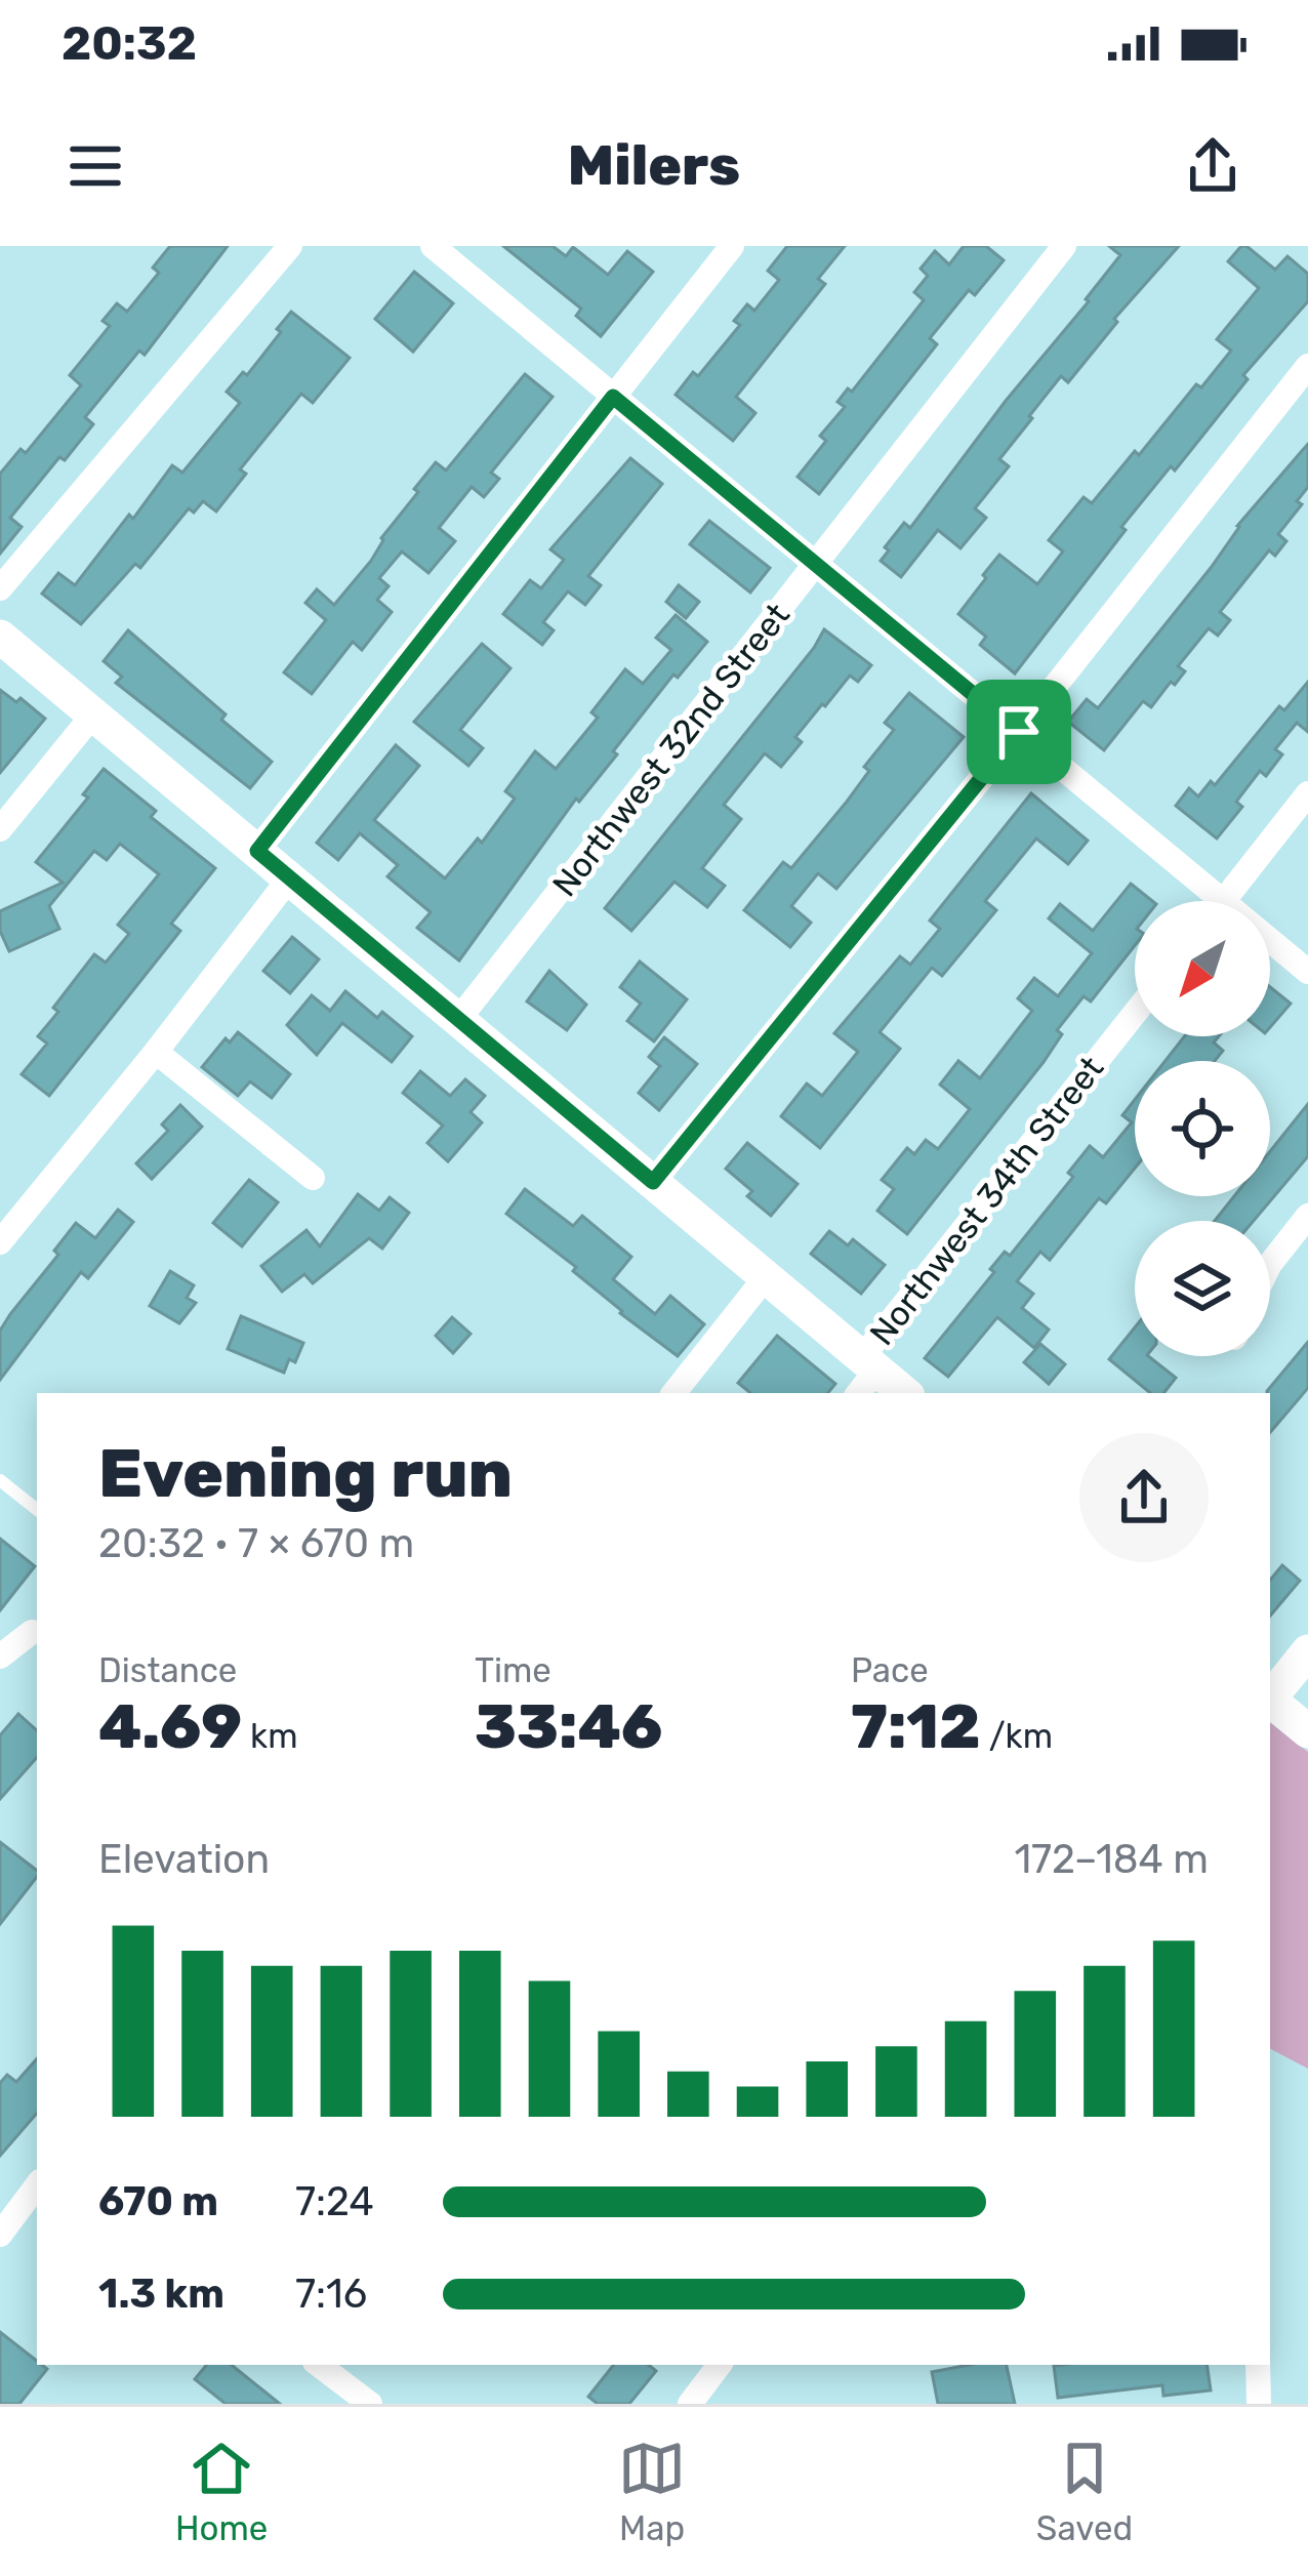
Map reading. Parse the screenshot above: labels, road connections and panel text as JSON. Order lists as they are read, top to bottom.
{
  "streets": {
    "street": ["Northwest 32nd Street", "Northwest 34th Street"]
  },
  "north": "bottom left",
  "page": {
    "status": "20:32",
    "header": "Milers",
    "heading": ["Evening run", "20:32 · 7 × 670 m"],
    "stats": [
      ["Distance", "4.69 km"],
      ["Time", "33:46"],
      ["Pace", "7:12 /km"]
    ],
    "chart": ["Elevation", "172–184 m"],
    "list": [
      {
        "name": "670 m",
        "note": "7:24"
      },
      {
        "name": "1.3 km",
        "note": "7:16"
      }
    ],
    "tabs": ["Home", "Map", "Saved"]
  }
}
